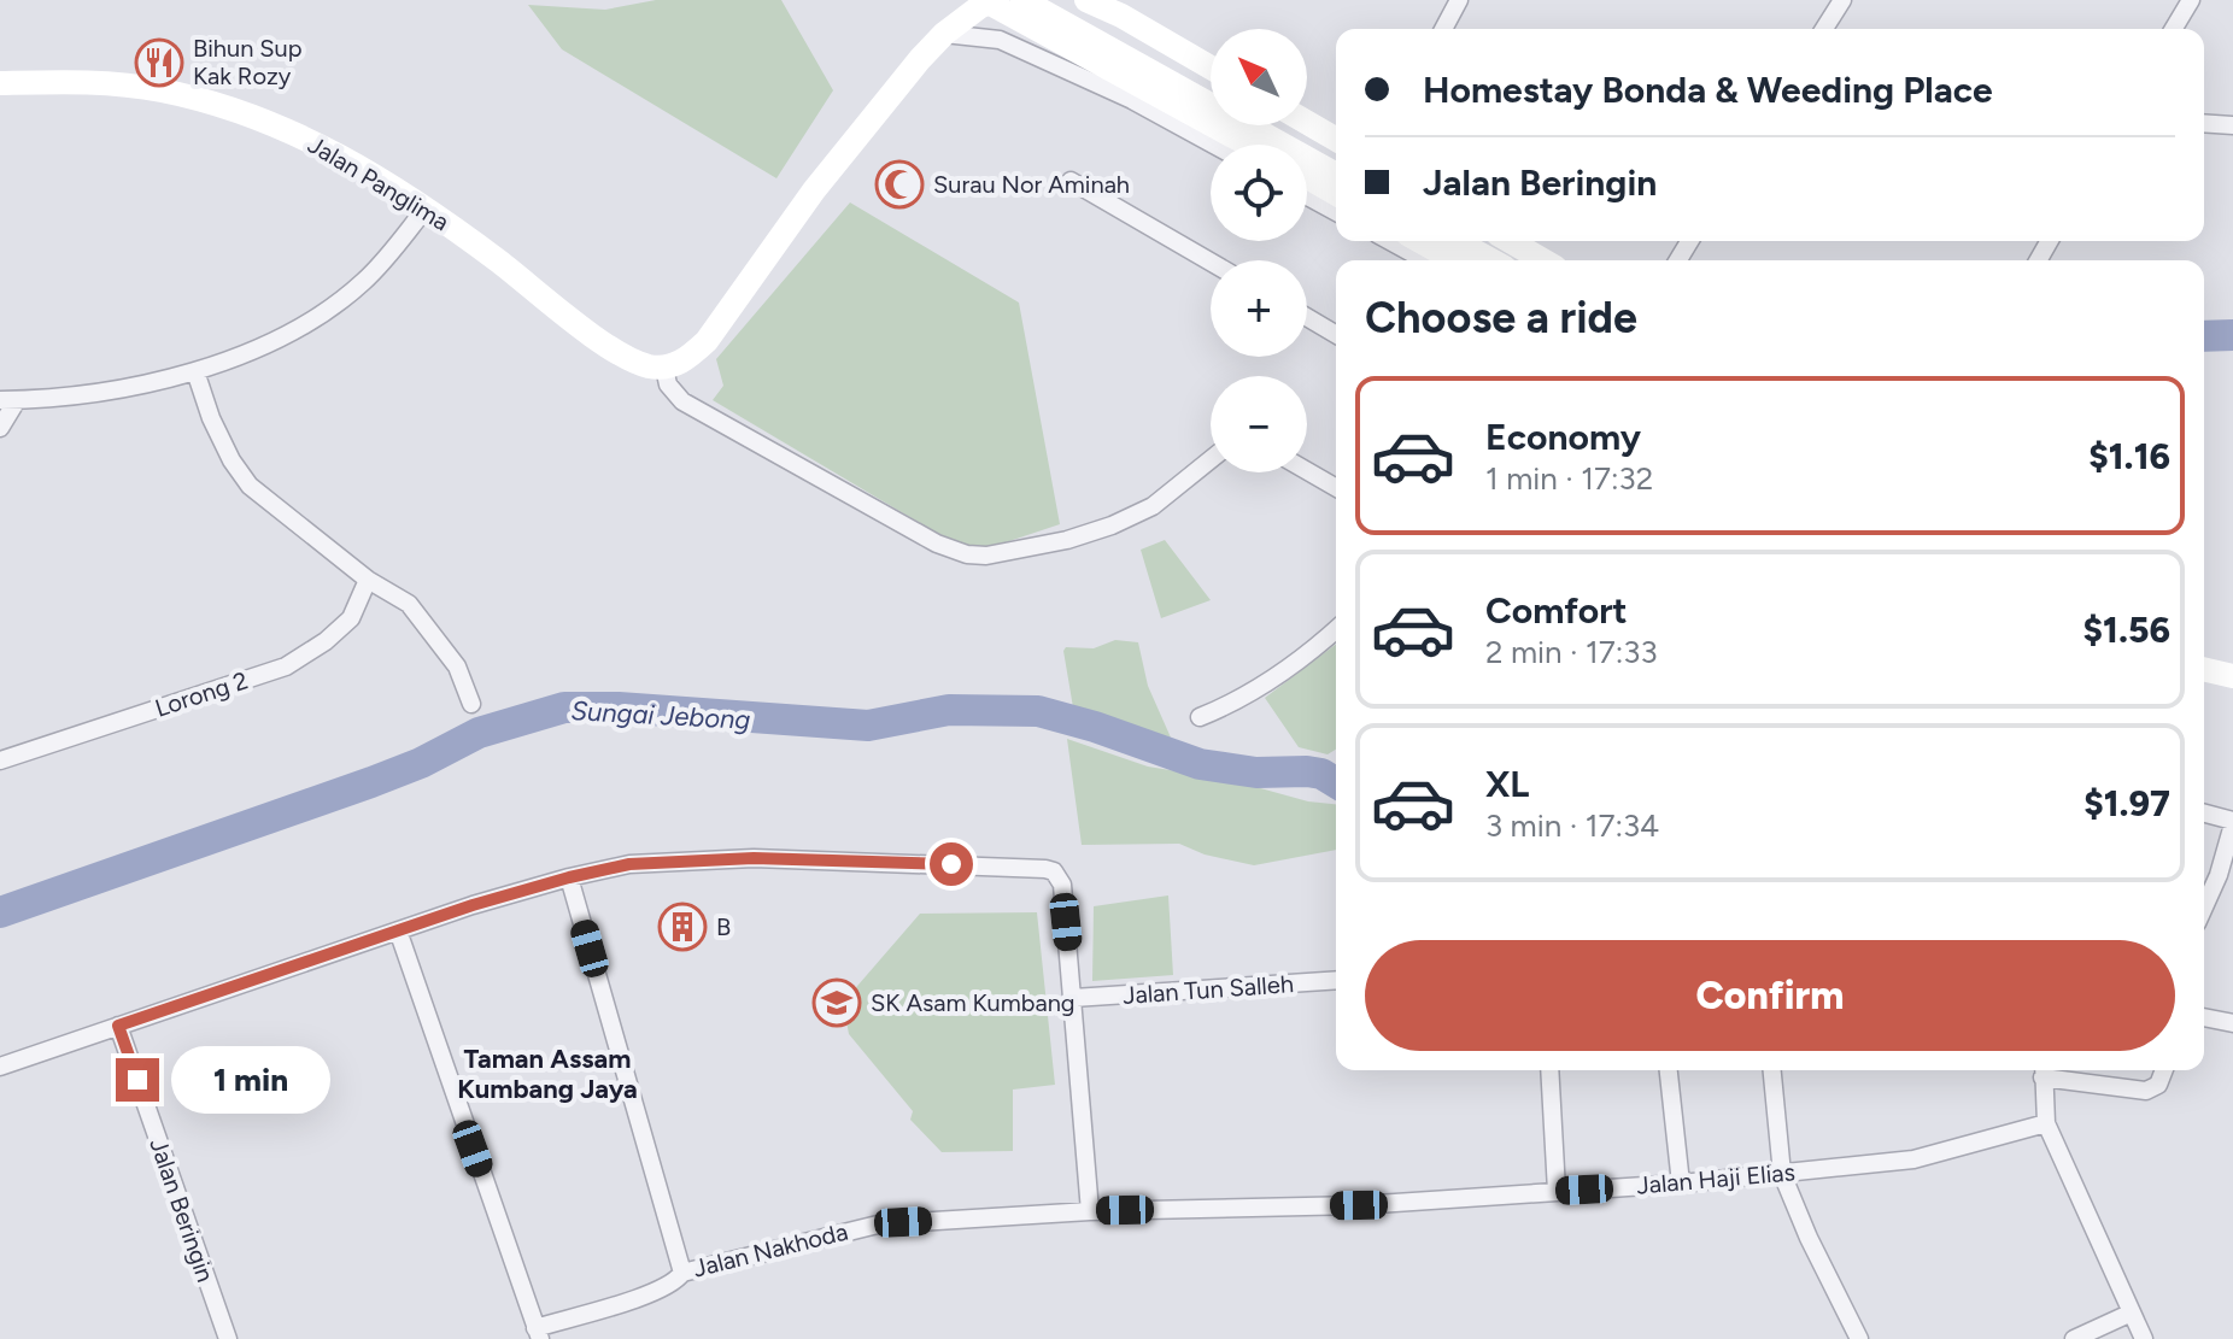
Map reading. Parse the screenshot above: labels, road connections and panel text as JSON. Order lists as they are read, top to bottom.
{
  "streets": {
    "main road": ["Jalan Panglima"],
    "street": [
      "Lorong 2",
      "Jalan Tun Salleh",
      "Jalan Haji Elias",
      "Jalan Beringin",
      "Jalan Nakhoda"
    ]
  },
  "crossings": [
    ["Jalan Haji Elias", "Jalan Nakhoda"]
  ],
  "districts": ["Taman Assam Kumbang Jaya"],
  "water": ["Sungai Jebong"],
  "places": {
    "restaurant": ["Bihun Sup Kak Rozy"],
    "mosque": ["Surau Nor Aminah"],
    "building": ["B"],
    "school or university": ["SK Asam Kumbang"]
  },
  "north": "top left",
  "page": {
    "map_buttons": ["+", "−"],
    "banner": ["Homestay Bonda & Weeding Place", "Jalan Beringin"],
    "heading": "Choose a ride",
    "list": [
      {
        "name": "Economy",
        "note": "1 min · 17:32",
        "value": "$1.16"
      },
      {
        "name": "Comfort",
        "note": "2 min · 17:33",
        "value": "$1.56"
      },
      {
        "name": "XL",
        "note": "3 min · 17:34",
        "value": "$1.97"
      }
    ],
    "buttons": "Confirm",
    "bubble": "1 min"
  }
}
